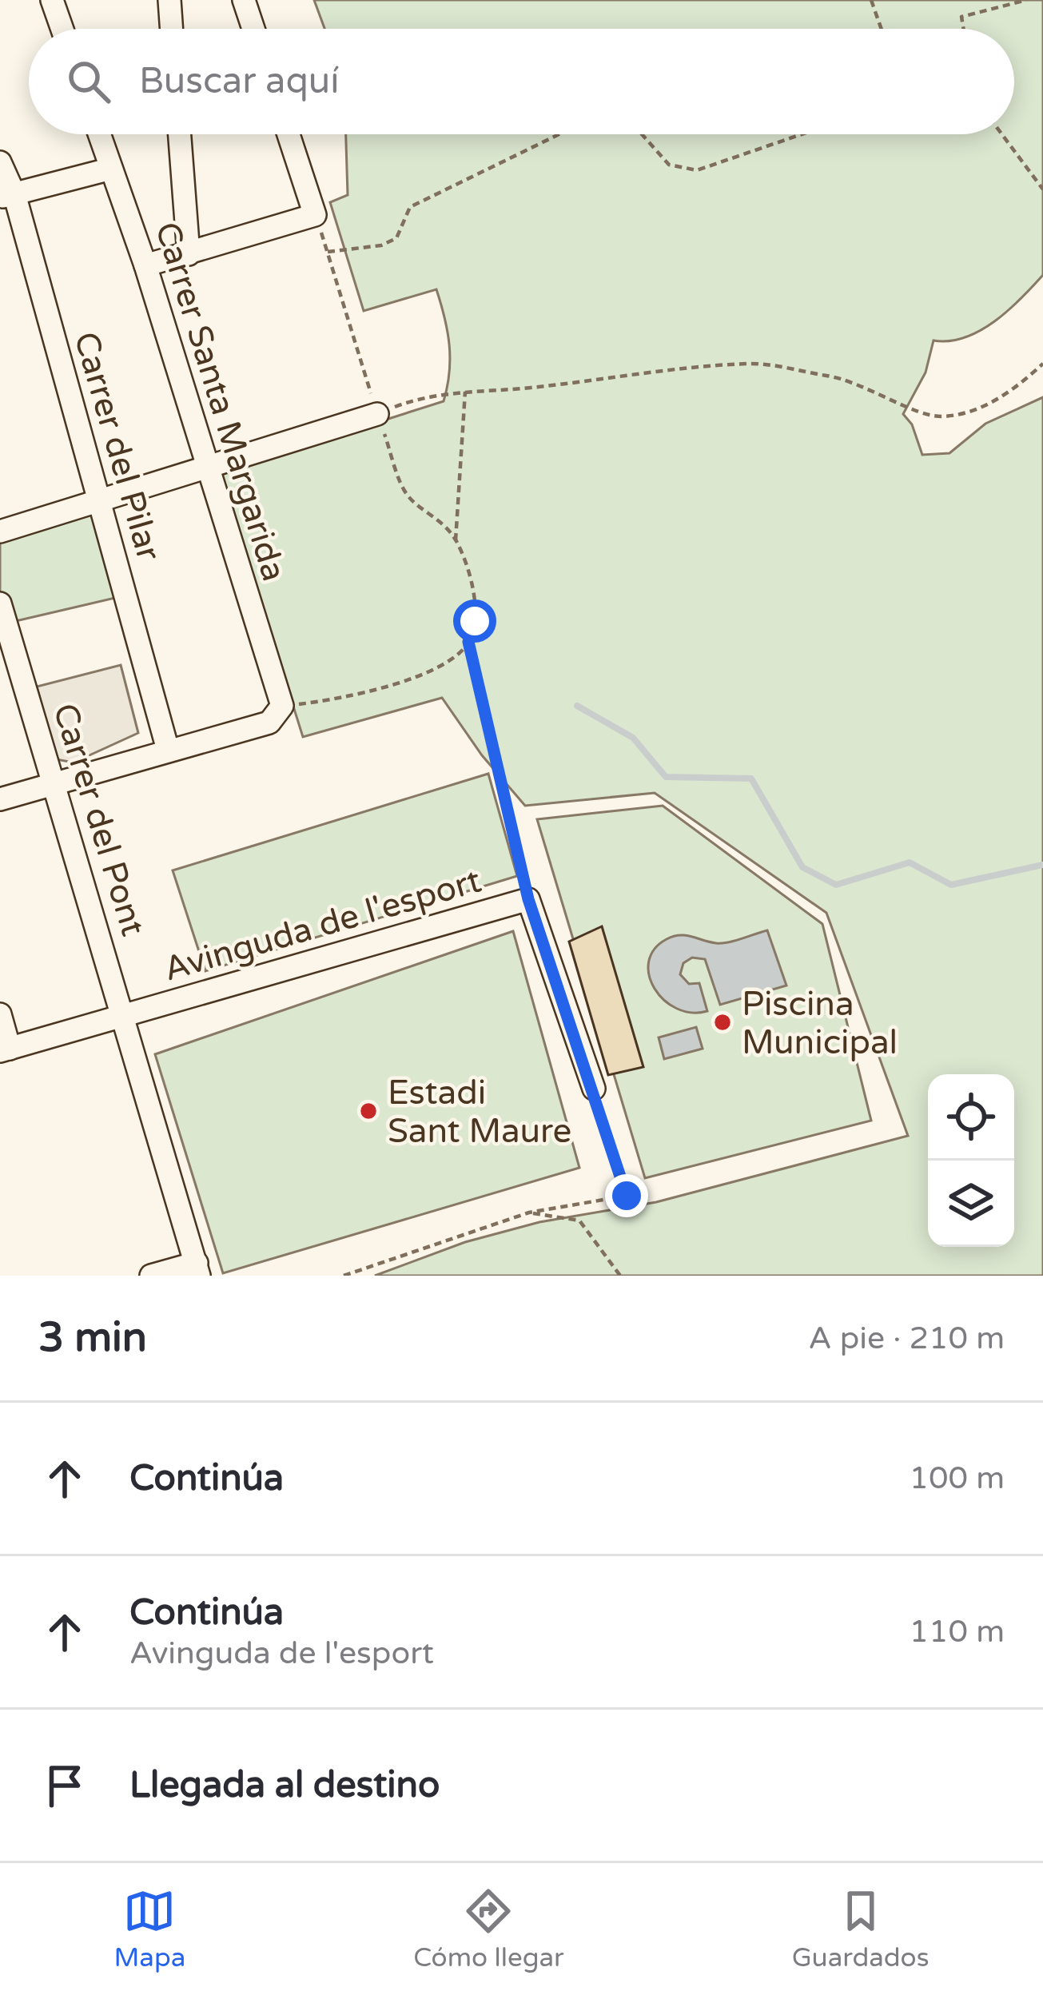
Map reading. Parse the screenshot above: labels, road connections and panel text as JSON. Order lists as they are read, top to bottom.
{
  "streets": {
    "street": [
      "Carrer Santa Margarida",
      "Carrer del Pilar",
      "Carrer del Pont",
      "Avinguda de l'esport"
    ]
  },
  "crossings": [
    ["Carrer del Pont", "Avinguda de l'esport"]
  ],
  "places": ["Piscina Municipal", "Estadi Sant Maure"],
  "page": {
    "search": "Buscar aquí",
    "heading": ["3 min", "A pie · 210 m"],
    "list": [
      ["Continúa", "100 m"],
      ["Continúa", "Avinguda de l'esport", "110 m"],
      "Llegada al destino"
    ],
    "nav": ["Mapa", "Cómo llegar", "Guardados"]
  }
}
